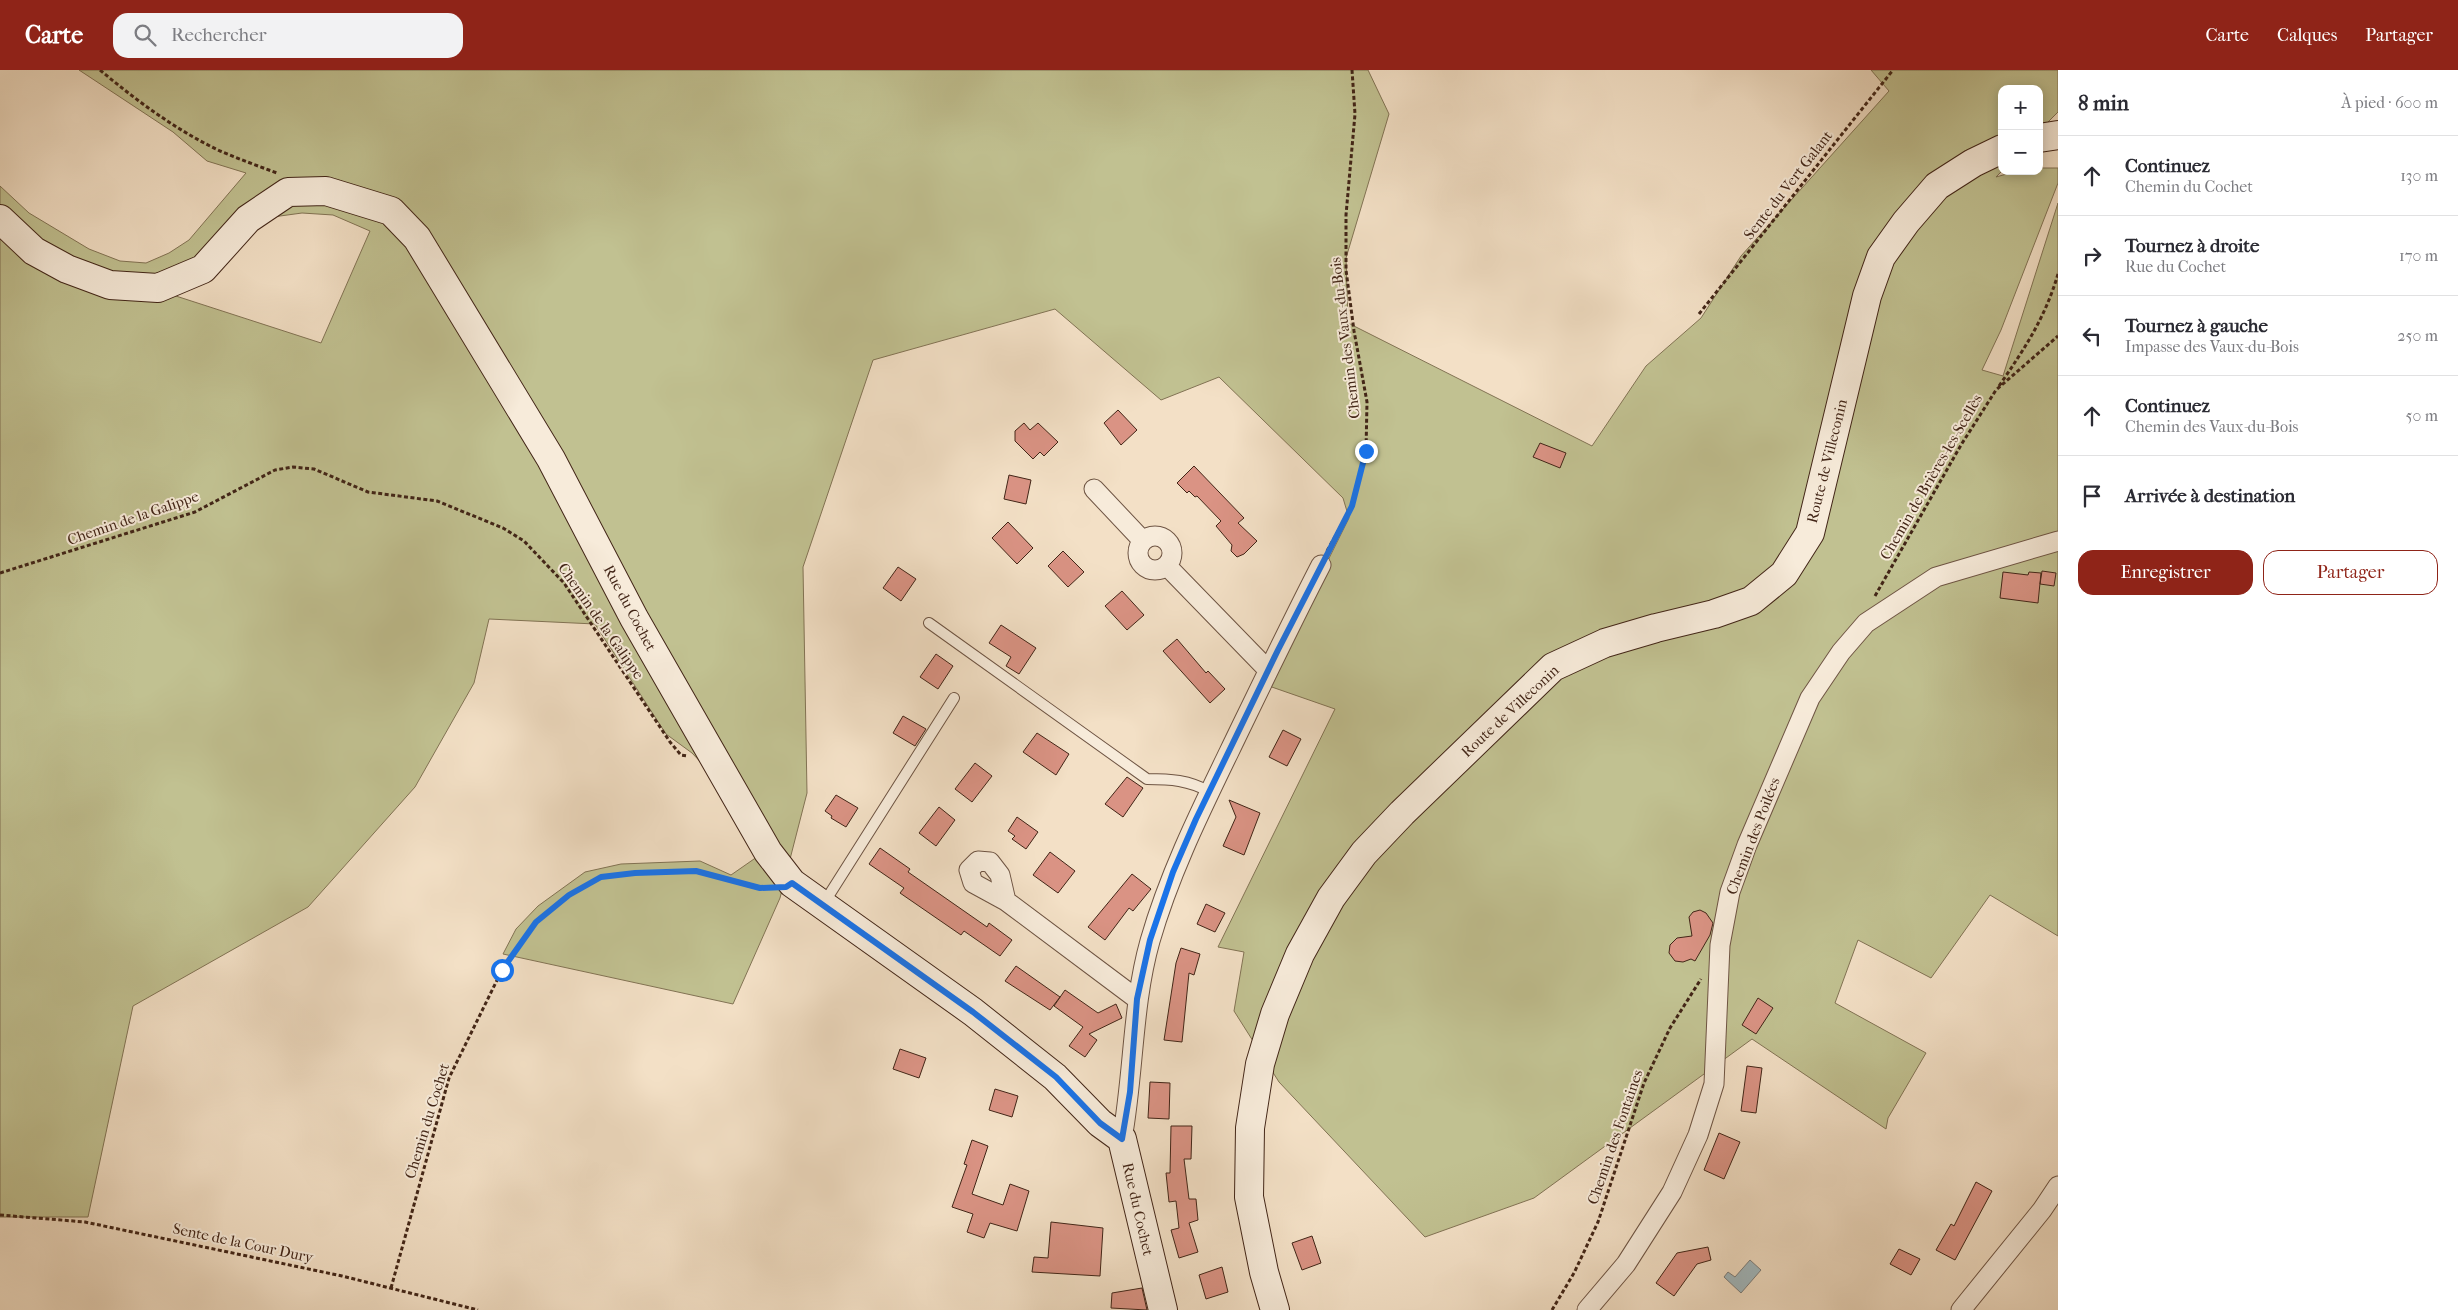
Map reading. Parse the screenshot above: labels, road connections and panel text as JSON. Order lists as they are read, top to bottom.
{
  "streets": {
    "street": ["Route de Villeconin", "Rue du Cochet", "Chemin des Poilées"],
    "path": [
      "Sente du Vert Galant",
      "Chemin des Vaux-du-Bois",
      "Chemin de Brières-les-Scellès",
      "Chemin de la Galippe",
      "Chemin du Cochet",
      "Chemin des Fontaines",
      "Sente de la Cour Dury"
    ]
  },
  "crossings": [
    ["Chemin de Brières-les-Scellès", "Chemin des Poilées"],
    ["Chemin de la Galippe", "Rue du Cochet"],
    ["Rue du Cochet", "Chemin du Cochet"],
    ["Chemin des Poilées", "Chemin des Fontaines"],
    ["Chemin du Cochet", "Sente de la Cour Dury"]
  ],
  "page": {
    "header": "Carte",
    "search": "Rechercher",
    "nav": ["Carte", "Calques", "Partager"],
    "heading": ["8 min", "À pied · 600 m"],
    "map_buttons": ["+", "−"],
    "list": [
      ["Continuez", "Chemin du Cochet", "130 m"],
      ["Tournez à droite", "Rue du Cochet", "170 m"],
      ["Tournez à gauche", "Impasse des Vaux-du-Bois", "250 m"],
      ["Continuez", "Chemin des Vaux-du-Bois", "50 m"],
      "Arrivée à destination"
    ],
    "buttons": ["Enregistrer", "Partager"]
  }
}
